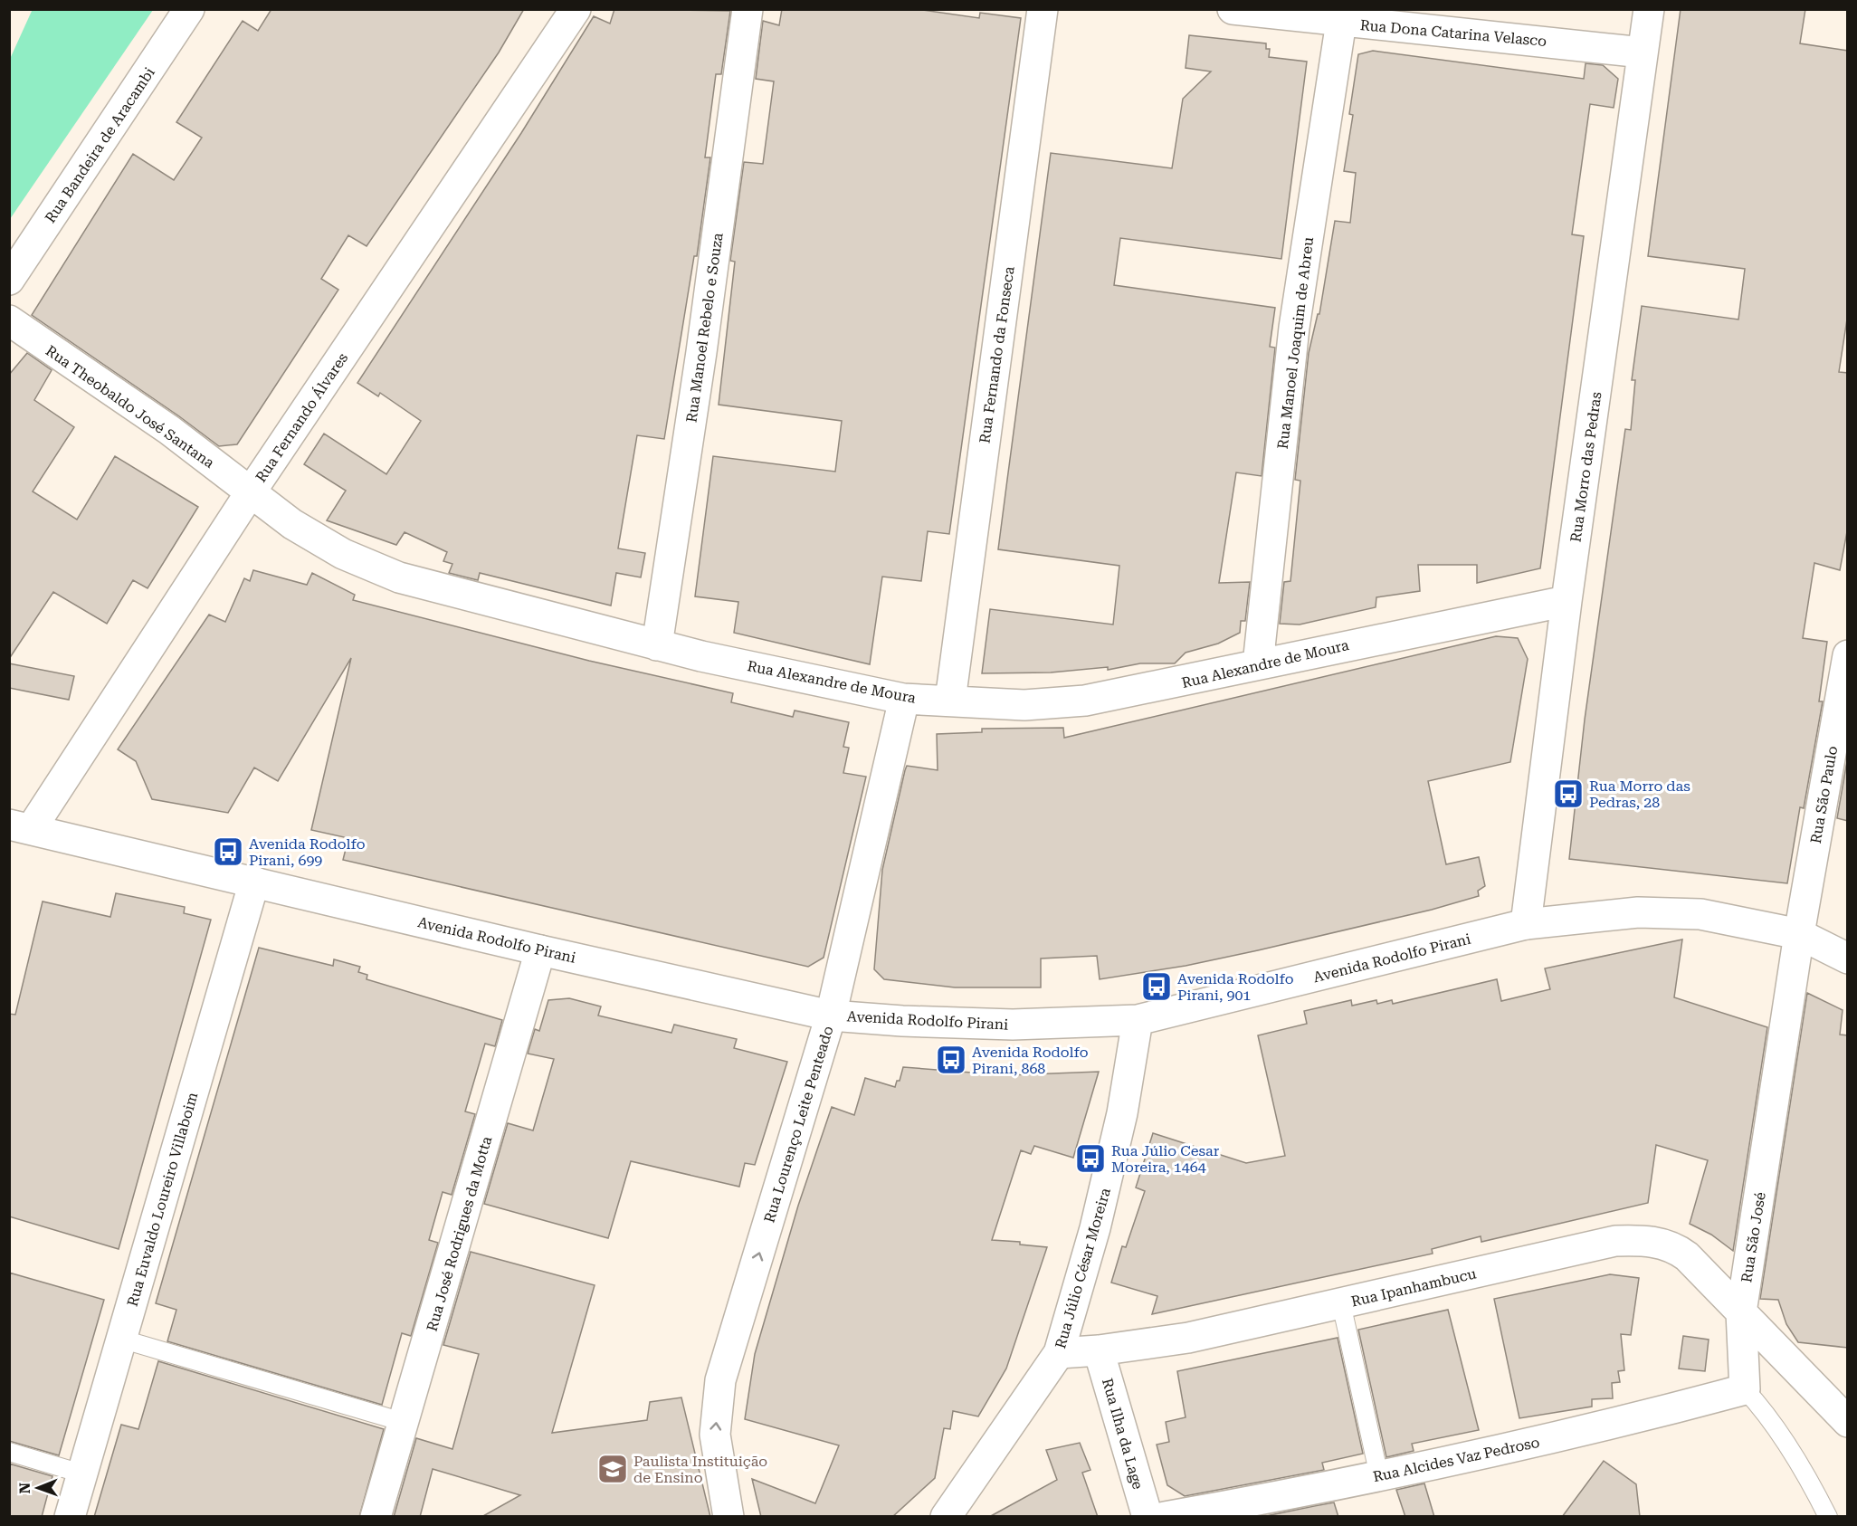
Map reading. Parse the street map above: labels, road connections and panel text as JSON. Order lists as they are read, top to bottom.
{
  "streets": {
    "street": [
      "Rua Dona Catarina Velasco",
      "Rua Bandeira de Aracambi",
      "Rua Manoel Rebelo e Souza",
      "Rua Manoel Joaquim de Abreu",
      "Rua Fernando da Fonseca",
      "Rua Theobaldo José Santana",
      "Rua Fernando Álvares",
      "Rua Morro das Pedras",
      "Rua Alexandre de Moura",
      "Rua São Paulo",
      "Avenida Rodolfo Pirani",
      "Rua Lourenço Leite Penteado",
      "Rua Euvaldo Loureiro Villaboim",
      "Rua José Rodrigues da Motta",
      "Rua São José",
      "Rua Júlio César Moreira",
      "Rua Ipanhambucu",
      "Rua Ilha da Lage",
      "Rua Alcides Vaz Pedroso"
    ]
  },
  "crossings": [
    ["Rua Dona Catarina Velasco", "Rua Manoel Joaquim de Abreu"],
    ["Rua Dona Catarina Velasco", "Rua Morro das Pedras"],
    ["Rua Manoel Rebelo e Souza", "Rua Alexandre de Moura"],
    ["Rua Manoel Joaquim de Abreu", "Rua Alexandre de Moura"],
    ["Rua Fernando da Fonseca", "Rua Alexandre de Moura"],
    ["Rua Theobaldo José Santana", "Rua Fernando Álvares"],
    ["Rua Theobaldo José Santana", "Rua Alexandre de Moura"],
    ["Rua Fernando Álvares", "Rua Alexandre de Moura"],
    ["Rua Fernando Álvares", "Avenida Rodolfo Pirani"],
    ["Rua Morro das Pedras", "Rua Alexandre de Moura"],
    ["Rua Morro das Pedras", "Avenida Rodolfo Pirani"],
    ["Rua Alexandre de Moura", "Rua Lourenço Leite Penteado"],
    ["Rua São Paulo", "Avenida Rodolfo Pirani"],
    ["Rua São Paulo", "Rua São José"],
    ["Avenida Rodolfo Pirani", "Rua Lourenço Leite Penteado"],
    ["Avenida Rodolfo Pirani", "Rua Euvaldo Loureiro Villaboim"],
    ["Avenida Rodolfo Pirani", "Rua José Rodrigues da Motta"],
    ["Avenida Rodolfo Pirani", "Rua São José"],
    ["Avenida Rodolfo Pirani", "Rua Júlio César Moreira"],
    ["Rua São José", "Rua Ipanhambucu"],
    ["Rua São José", "Rua Alcides Vaz Pedroso"],
    ["Rua Júlio César Moreira", "Rua Ipanhambucu"],
    ["Rua Ipanhambucu", "Rua Ilha da Lage"]
  ],
  "one_way": ["Rua Lourenço Leite Penteado"],
  "places": {
    "bus stop": [
      "Rua Morro das Pedras, 28",
      "Avenida Rodolfo Pirani, 699",
      "Avenida Rodolfo Pirani, 901",
      "Avenida Rodolfo Pirani, 868",
      "Rua Júlio Cesar Moreira, 1464"
    ],
    "school or university": ["Paulista Instituição de Ensino"]
  },
  "north": "left"
}
